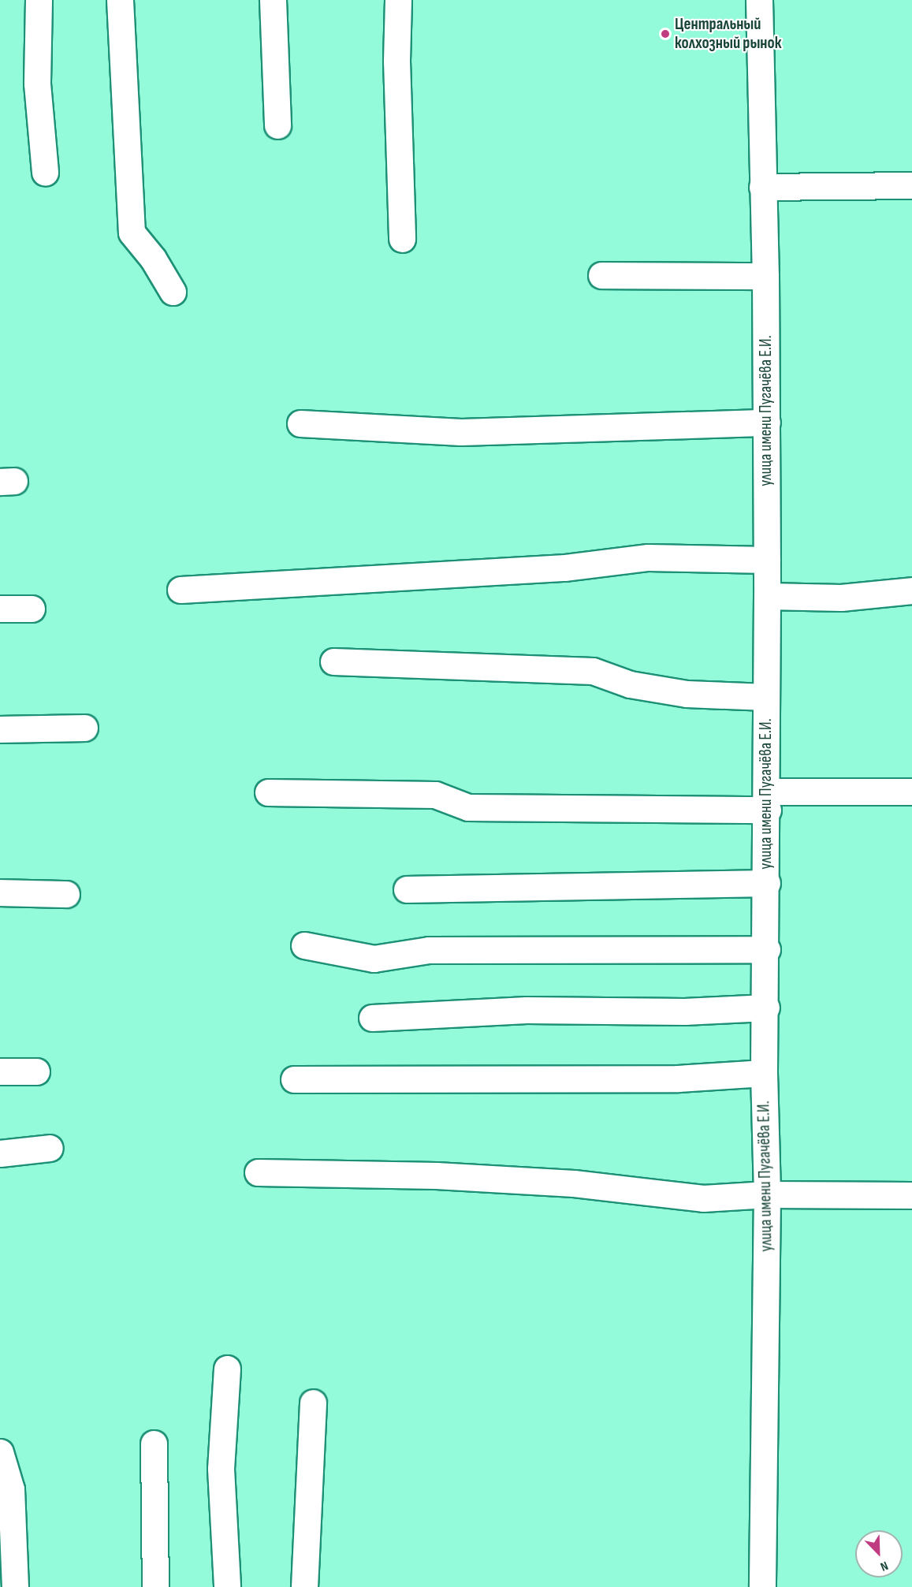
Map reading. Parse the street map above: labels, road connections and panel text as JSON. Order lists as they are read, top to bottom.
{
  "streets": {
    "street": ["улица имени Пугачёва Е.И."]
  },
  "places": ["Центральный колхозный рынок"],
  "north": "bottom right"
}
